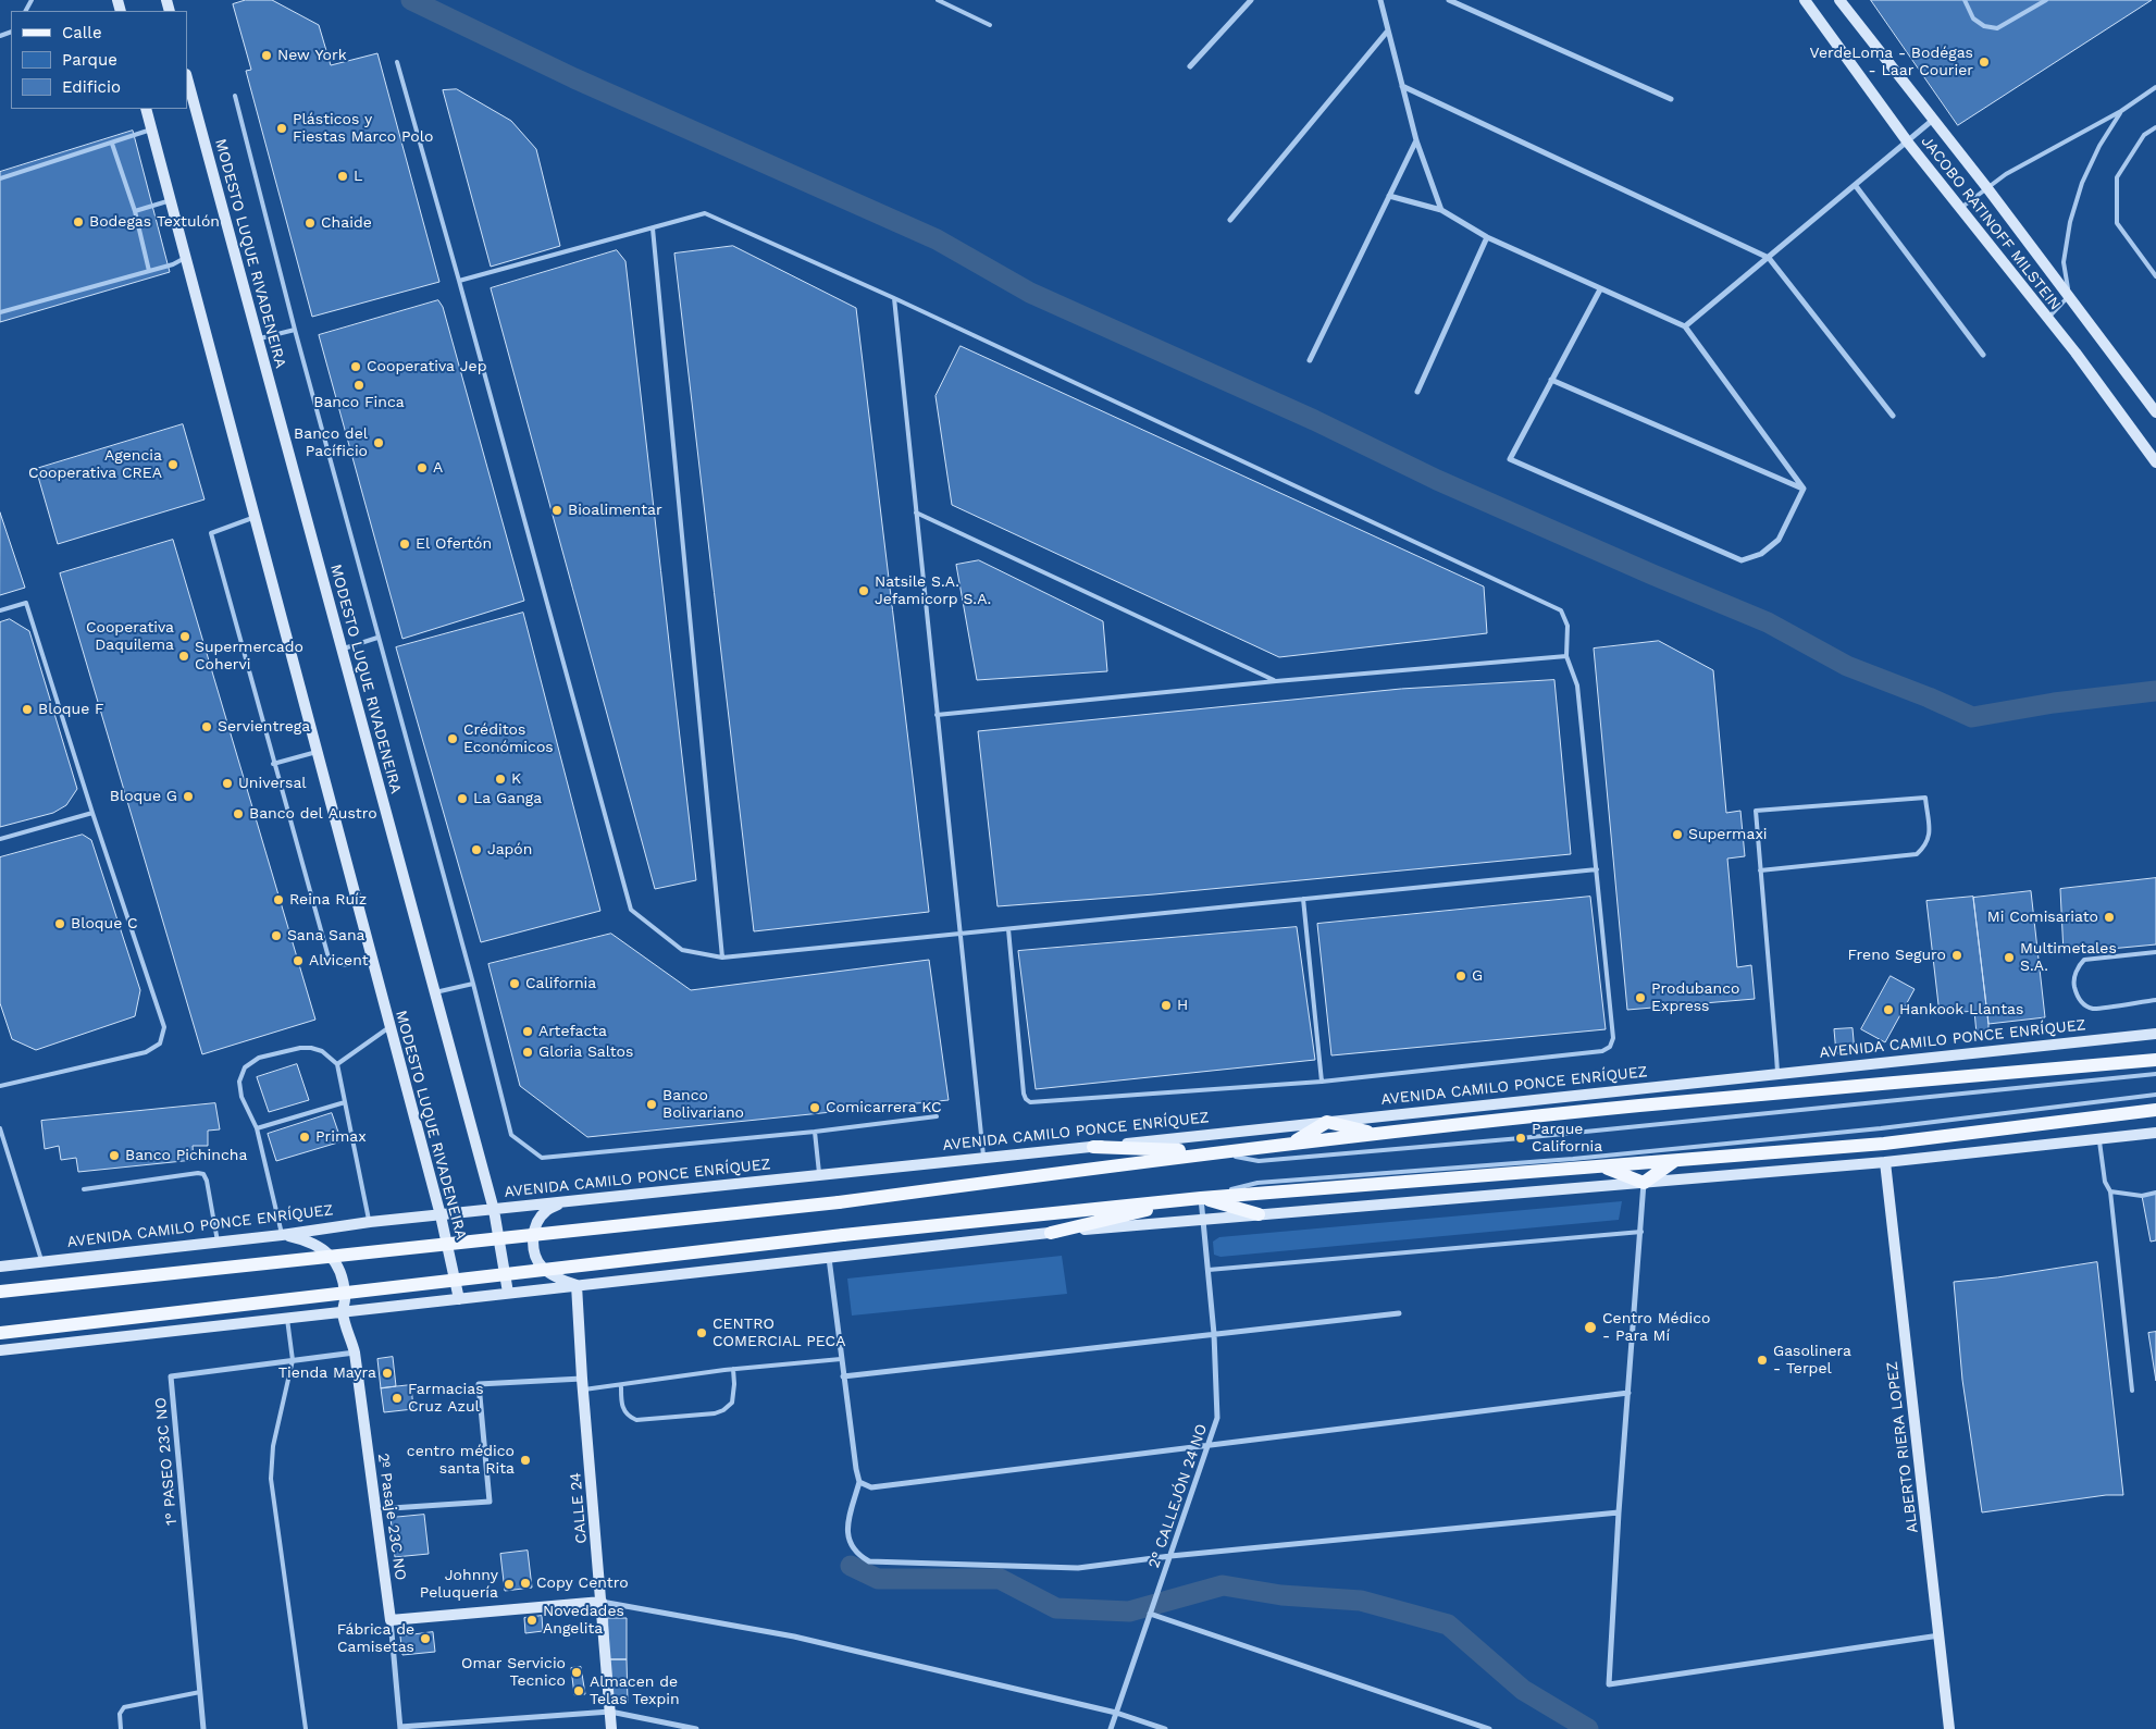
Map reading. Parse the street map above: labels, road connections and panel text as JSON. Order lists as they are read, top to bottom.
{
  "streets": {
    "main road": [
      "JACOBO RATINOFF MILSTEIN",
      "MODESTO LUQUE RIVADENEIRA",
      "AVENIDA CAMILO PONCE ENRÍQUEZ",
      "ALBERTO RIERA LOPEZ",
      "CALLE 24",
      "2º Pasaje 23C NO"
    ],
    "street": ["1° PASEO 23C NO", "2° CALLEJÓN 24 NO"]
  },
  "crossings": [
    ["MODESTO LUQUE RIVADENEIRA", "AVENIDA CAMILO PONCE ENRÍQUEZ"],
    ["AVENIDA CAMILO PONCE ENRÍQUEZ", "2º Pasaje 23C NO"],
    ["1° PASEO 23C NO", "2º Pasaje 23C NO"]
  ],
  "places": [
    "New York",
    "VerdeLoma - Bodégas - Laar Courier",
    "Plásticos y Fiestas Marco Polo",
    "L",
    "Bodegas Textulón",
    "Chaide",
    "Cooperativa Jep",
    "Banco Finca",
    "Banco del Pacíficio",
    "Agencia Cooperativa CREA",
    "A",
    "Bioalimentar",
    "El Ofertón",
    "Natsile S.A. Jefamicorp S.A.",
    "Cooperativa Daquilema",
    "Supermercado Cohervi",
    "Bloque F",
    "Servientrega",
    "Créditos Económicos",
    "K",
    "Universal",
    "Bloque G",
    "La Ganga",
    "Banco del Austro",
    "Supermaxi",
    "Japón",
    "Reina Ruíz",
    "Mi Comisariato",
    "Bloque C",
    "Sana Sana",
    "Freno Seguro",
    "Multimetales S.A.",
    "Alvicent",
    "G",
    "California",
    "Produbanco Express",
    "H",
    "Hankook Llantas",
    "Artefacta",
    "Gloria Saltos",
    "Banco Bolivariano",
    "Comicarrera KC",
    "Primax",
    "Parque California",
    "Banco Pichincha",
    "Centro Médico - Para Mí",
    "CENTRO COMERCIAL PECA",
    "Gasolinera - Terpel",
    "Tienda Mayra",
    "Farmacias Cruz Azul",
    "centro médico santa Rita",
    "Copy Centro",
    "Johnny Peluquería",
    "Novedades Angelita",
    "Fábrica de Camisetas",
    "Omar Servicio Tecnico",
    "Almacen de Telas Texpin"
  ],
  "legend": ["Calle", "Parque", "Edificio"]
}
